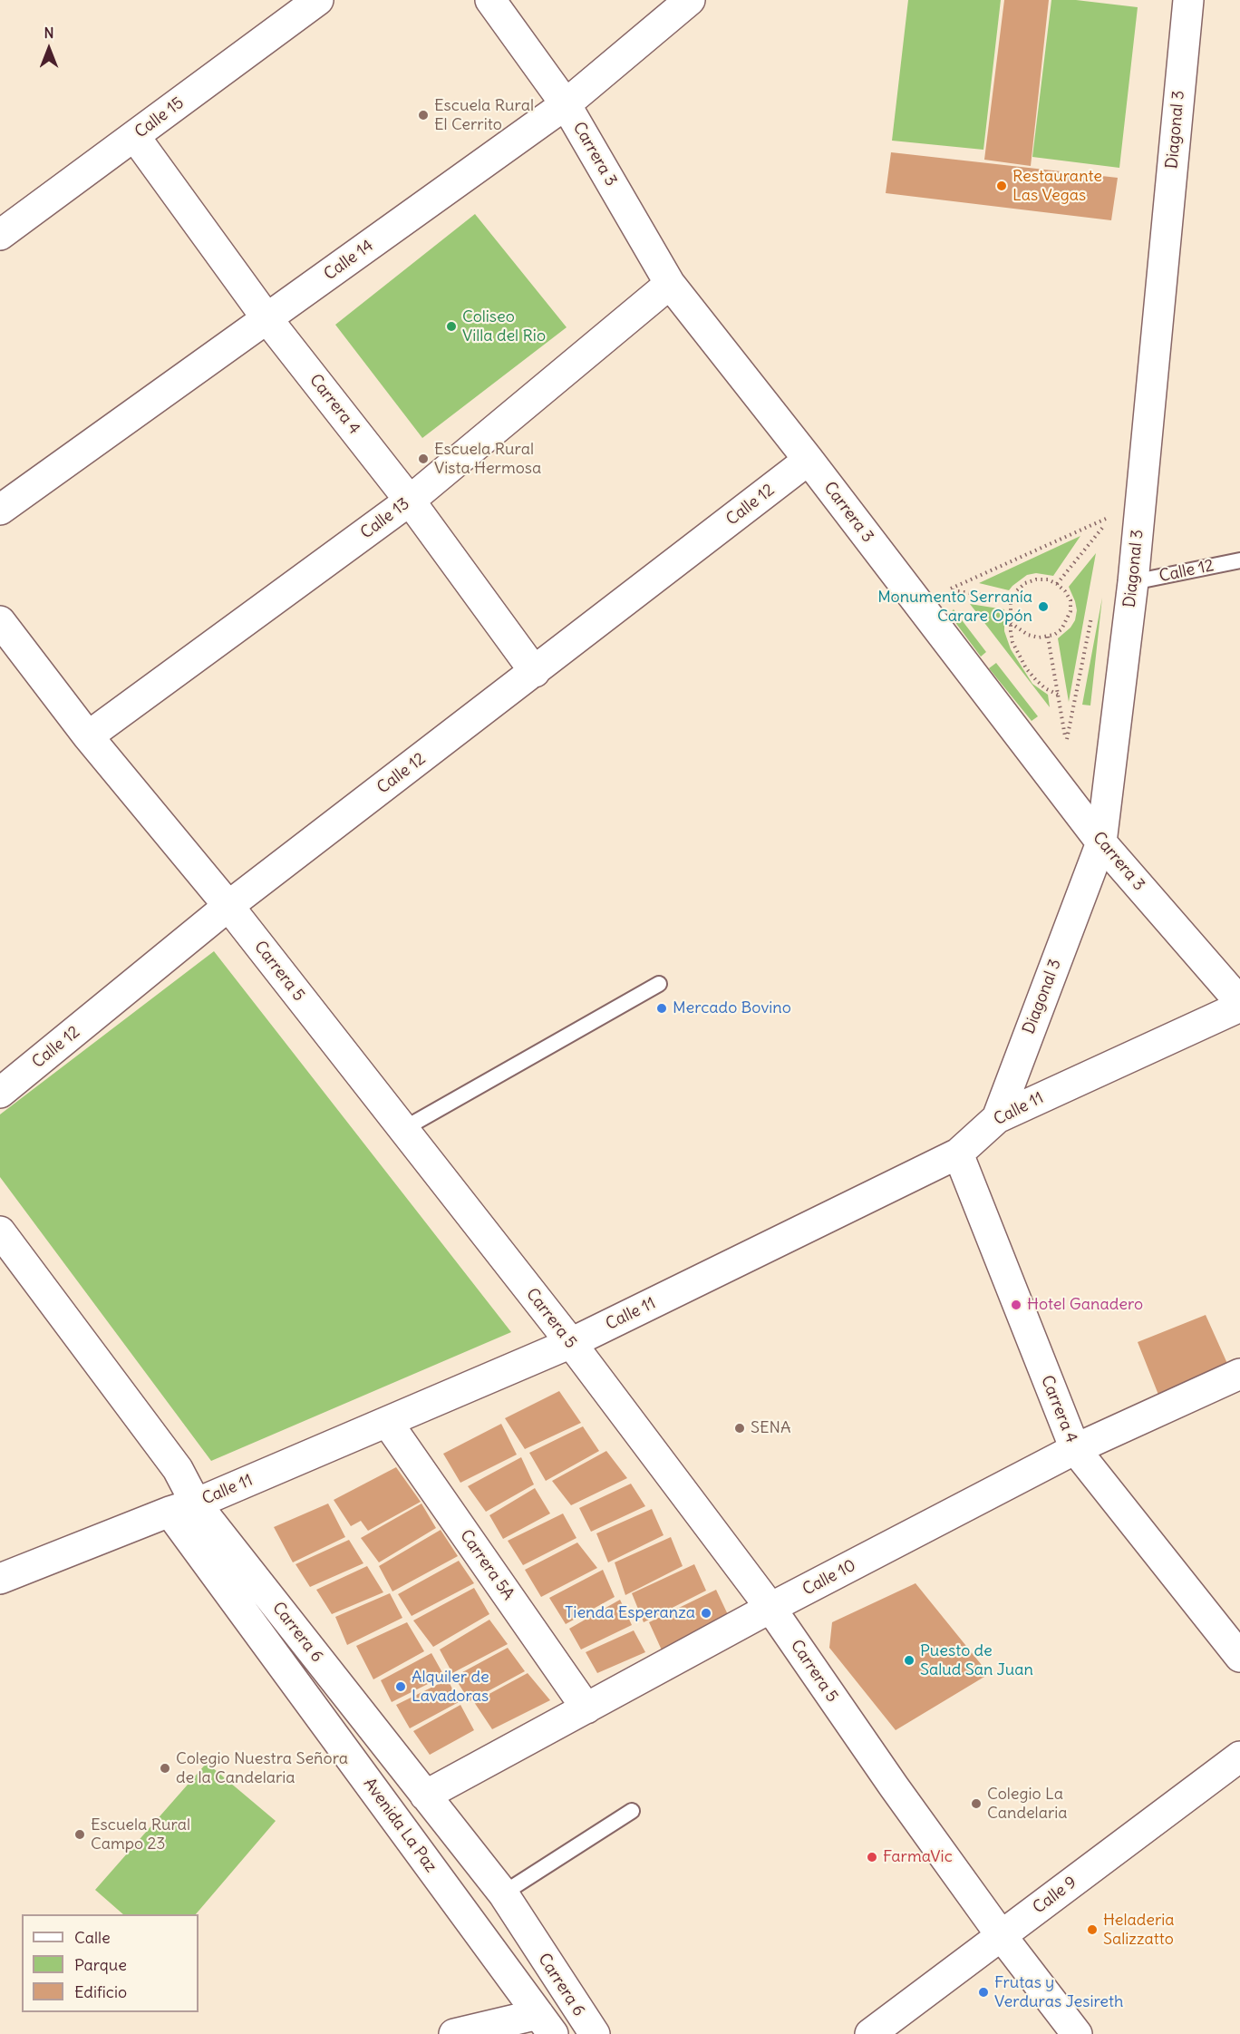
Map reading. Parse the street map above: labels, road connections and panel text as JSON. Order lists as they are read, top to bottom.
{
  "streets": {
    "street": [
      "Calle 15",
      "Diagonal 3",
      "Carrera 3",
      "Calle 14",
      "Carrera 4",
      "Calle 12",
      "Calle 13",
      "Carrera 5",
      "Calle 11",
      "Carrera 5A",
      "Calle 10",
      "Carrera 6",
      "Avenida La Paz",
      "Calle 9"
    ]
  },
  "crossings": [
    ["Calle 15", "Carrera 4"],
    ["Diagonal 3", "Carrera 3"],
    ["Diagonal 3", "Calle 12"],
    ["Diagonal 3", "Calle 11"],
    ["Carrera 3", "Calle 14"],
    ["Carrera 3", "Calle 12"],
    ["Carrera 3", "Calle 13"],
    ["Calle 14", "Carrera 4"],
    ["Carrera 4", "Calle 12"],
    ["Carrera 4", "Calle 13"],
    ["Carrera 4", "Calle 11"],
    ["Carrera 4", "Calle 10"],
    ["Calle 12", "Carrera 5"],
    ["Calle 13", "Carrera 5"],
    ["Carrera 5", "Calle 11"],
    ["Carrera 5", "Calle 10"],
    ["Carrera 5", "Calle 9"],
    ["Calle 11", "Carrera 5A"],
    ["Calle 11", "Carrera 6"],
    ["Calle 11", "Avenida La Paz"],
    ["Carrera 5A", "Calle 10"],
    ["Calle 10", "Carrera 6"],
    ["Carrera 6", "Avenida La Paz"]
  ],
  "places": [
    "Escuela Rural El Cerrito",
    "Restaurante Las Vegas",
    "Coliseo Villa del Rio",
    "Escuela Rural Vista Hermosa",
    "Monumento Serranía Carare Opón",
    "Mercado Bovino",
    "Hotel Ganadero",
    "SENA",
    "Tienda Esperanza",
    "Puesto de Salud San Juan",
    "Alquiler de Lavadoras",
    "Colegio Nuestra Señora de la Candelaria",
    "Colegio La Candelaria",
    "Escuela Rural Campo 23",
    "FarmaVic",
    "Heladeria Salizzatto",
    "Frutas y Verduras Jesireth"
  ],
  "legend": ["Calle", "Parque", "Edificio"],
  "north": "top"
}
